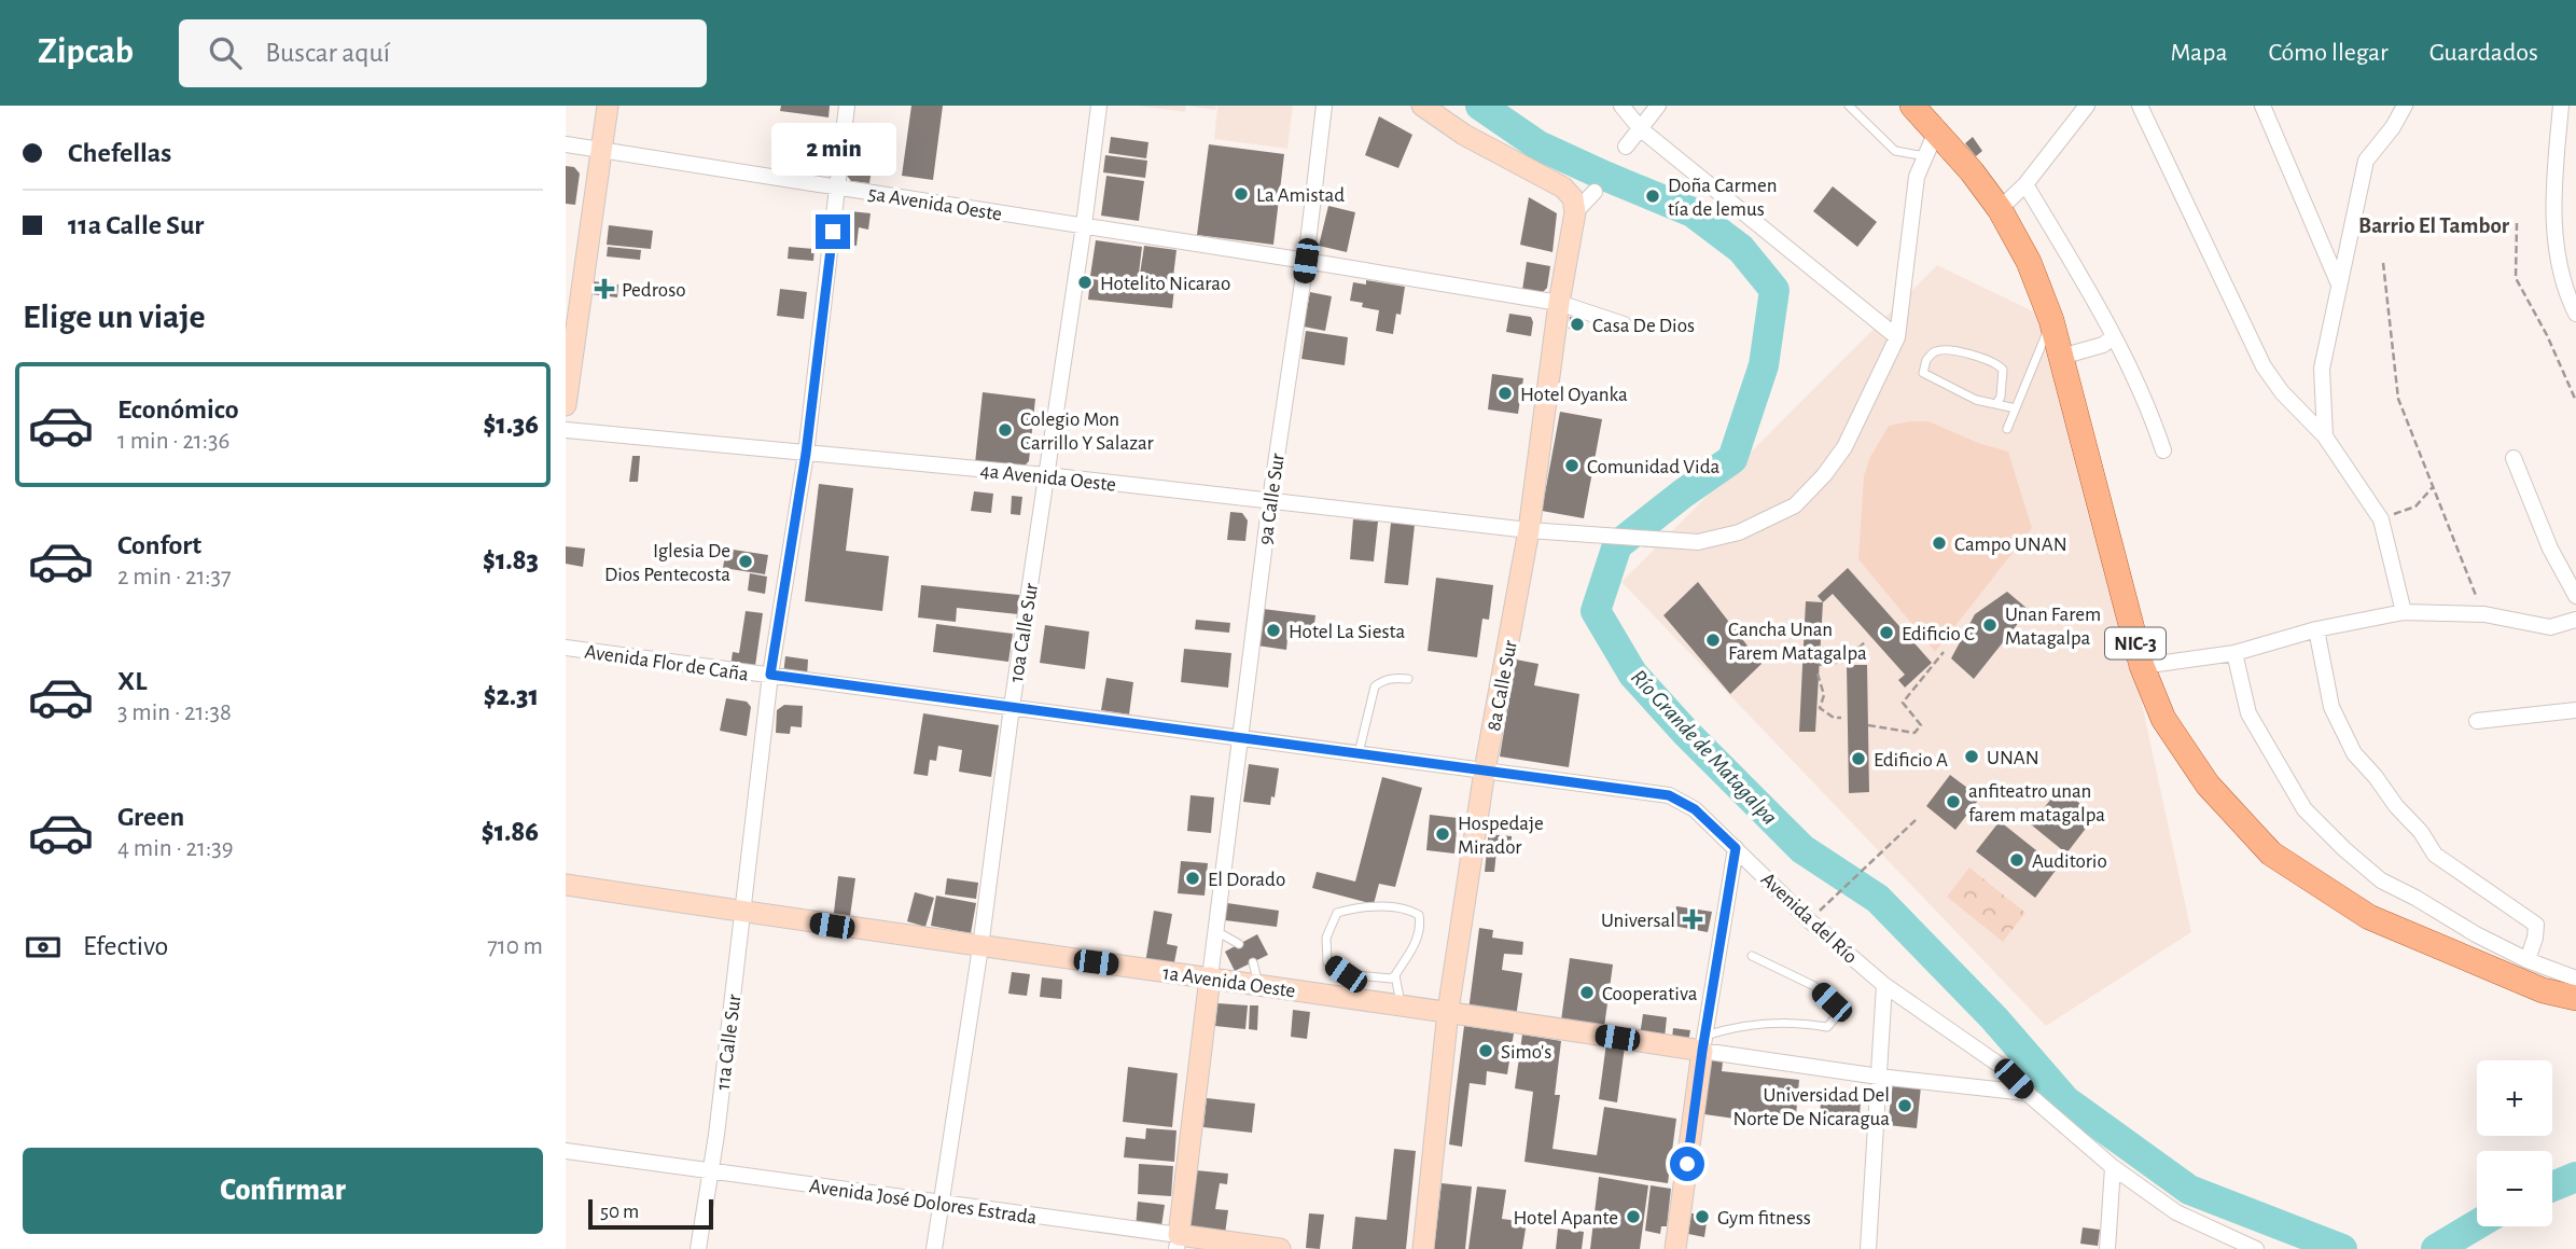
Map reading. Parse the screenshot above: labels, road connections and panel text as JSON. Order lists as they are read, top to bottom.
{
  "streets": {
    "main road": ["NIC-3"],
    "street": [
      "5a Avenida Oeste",
      "4a Avenida Oeste",
      "9a Calle Sur",
      "10a Calle Sur",
      "Avenida Flor de Caña",
      "8a Calle Sur",
      "Avenida del Río",
      "1a Avenida Oeste",
      "11a Calle Sur",
      "Avenida José Dolores Estrada"
    ]
  },
  "crossings": [
    ["5a Avenida Oeste", "9a Calle Sur"],
    ["5a Avenida Oeste", "10a Calle Sur"],
    ["5a Avenida Oeste", "8a Calle Sur"],
    ["4a Avenida Oeste", "9a Calle Sur"],
    ["4a Avenida Oeste", "10a Calle Sur"],
    ["4a Avenida Oeste", "NIC-3"],
    ["4a Avenida Oeste", "8a Calle Sur"],
    ["9a Calle Sur", "Avenida Flor de Caña"],
    ["9a Calle Sur", "1a Avenida Oeste"],
    ["10a Calle Sur", "Avenida Flor de Caña"],
    ["10a Calle Sur", "1a Avenida Oeste"],
    ["10a Calle Sur", "Avenida José Dolores Estrada"],
    ["Avenida Flor de Caña", "8a Calle Sur"],
    ["Avenida Flor de Caña", "Avenida del Río"],
    ["Avenida Flor de Caña", "11a Calle Sur"],
    ["8a Calle Sur", "1a Avenida Oeste"],
    ["Avenida del Río", "1a Avenida Oeste"],
    ["1a Avenida Oeste", "11a Calle Sur"],
    ["11a Calle Sur", "Avenida José Dolores Estrada"]
  ],
  "districts": ["Barrio El Tambor"],
  "water": ["Río Grande de Matagalpa"],
  "places": {
    "other": [
      "La Amistad",
      "Doña Carmen tía de lemus",
      "Hotelito Nicarao",
      "Casa De Dios",
      "Hotel Oyanka",
      "Colegio Mon Carrillo Y Salazar",
      "Comunidad Vida",
      "Campo UNAN",
      "Iglesia De Dios Pentecosta",
      "Unan Farem Matagalpa",
      "Hotel La Siesta",
      "Edificio C",
      "Cancha Unan Farem Matagalpa",
      "UNAN",
      "Edificio A",
      "anfiteatro unan farem matagalpa",
      "Hospedaje Mirador",
      "Auditorio",
      "El Dorado",
      "Cooperativa",
      "Simo's",
      "Universidad Del Norte De Nicaragua",
      "Hotel Apante",
      "Gym fitness"
    ],
    "health": ["Pedroso", "Universal"]
  },
  "scale_bar": "50 m",
  "page": {
    "header": "Zipcab",
    "search": "Buscar aquí",
    "nav": ["Mapa", "Cómo llegar", "Guardados"],
    "banner": ["Chefellas", "11a Calle Sur"],
    "bubble": "2 min",
    "heading": "Elige un viaje",
    "list": [
      {
        "name": "Económico",
        "note": "1 min · 21:36",
        "value": "$1.36"
      },
      {
        "name": "Confort",
        "note": "2 min · 21:37",
        "value": "$1.83"
      },
      {
        "name": "XL",
        "note": "3 min · 21:38",
        "value": "$2.31"
      },
      {
        "name": "Green",
        "note": "4 min · 21:39",
        "value": "$1.86"
      }
    ],
    "pay": ["Efectivo", "710 m"],
    "map_buttons": ["+", "−"],
    "buttons": "Confirmar",
    "scale": "50 m"
  }
}
